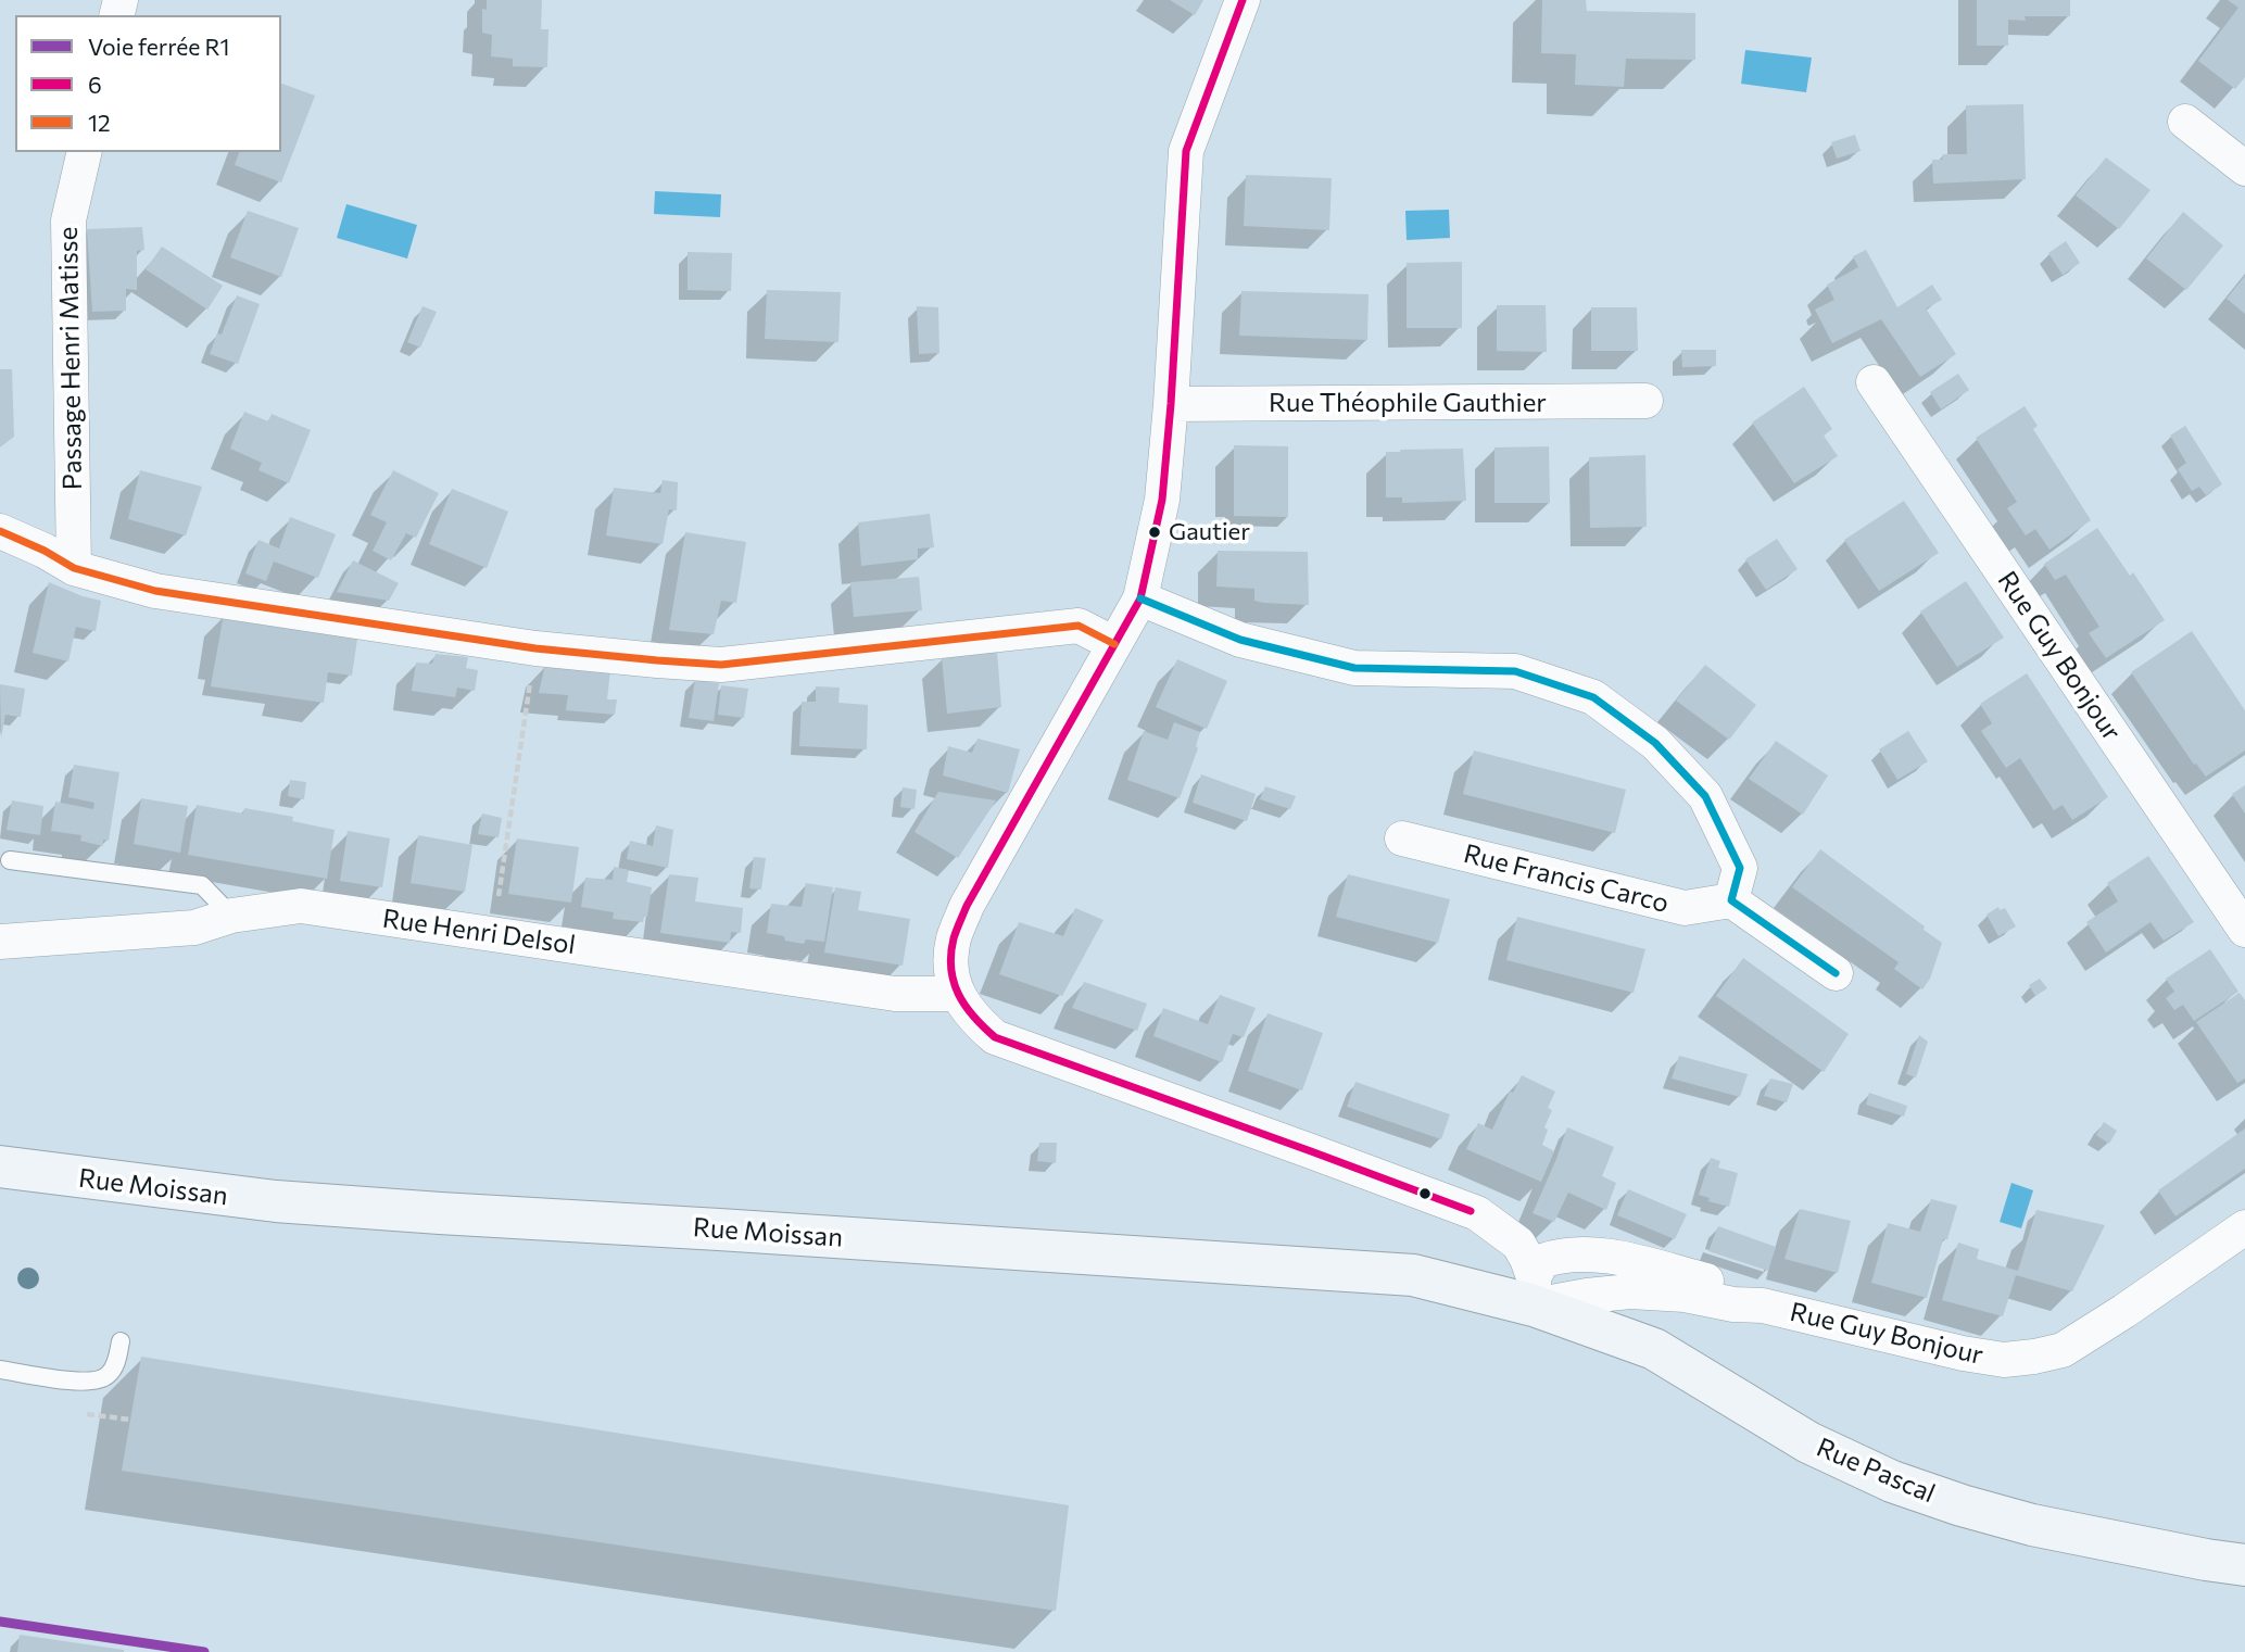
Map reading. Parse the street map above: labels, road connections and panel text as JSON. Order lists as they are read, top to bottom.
{
  "streets": {
    "main road": ["Rue Moissan", "Rue Pascal"],
    "street": [
      "Passage Henri Matisse",
      "Rue Théophile Gauthier",
      "Rue Guy Bonjour",
      "Rue Francis Carco",
      "Rue Henri Delsol"
    ]
  },
  "crossings": [
    ["Rue Guy Bonjour", "Rue Moissan"],
    ["Rue Guy Bonjour", "Rue Pascal"],
    ["Rue Moissan", "Rue Pascal"]
  ],
  "places": ["Gautier"],
  "lines": ["transit line 6", "transit line 12", "rail line R1"],
  "legend": ["Voie ferrée R1", "6", "12"]
}
